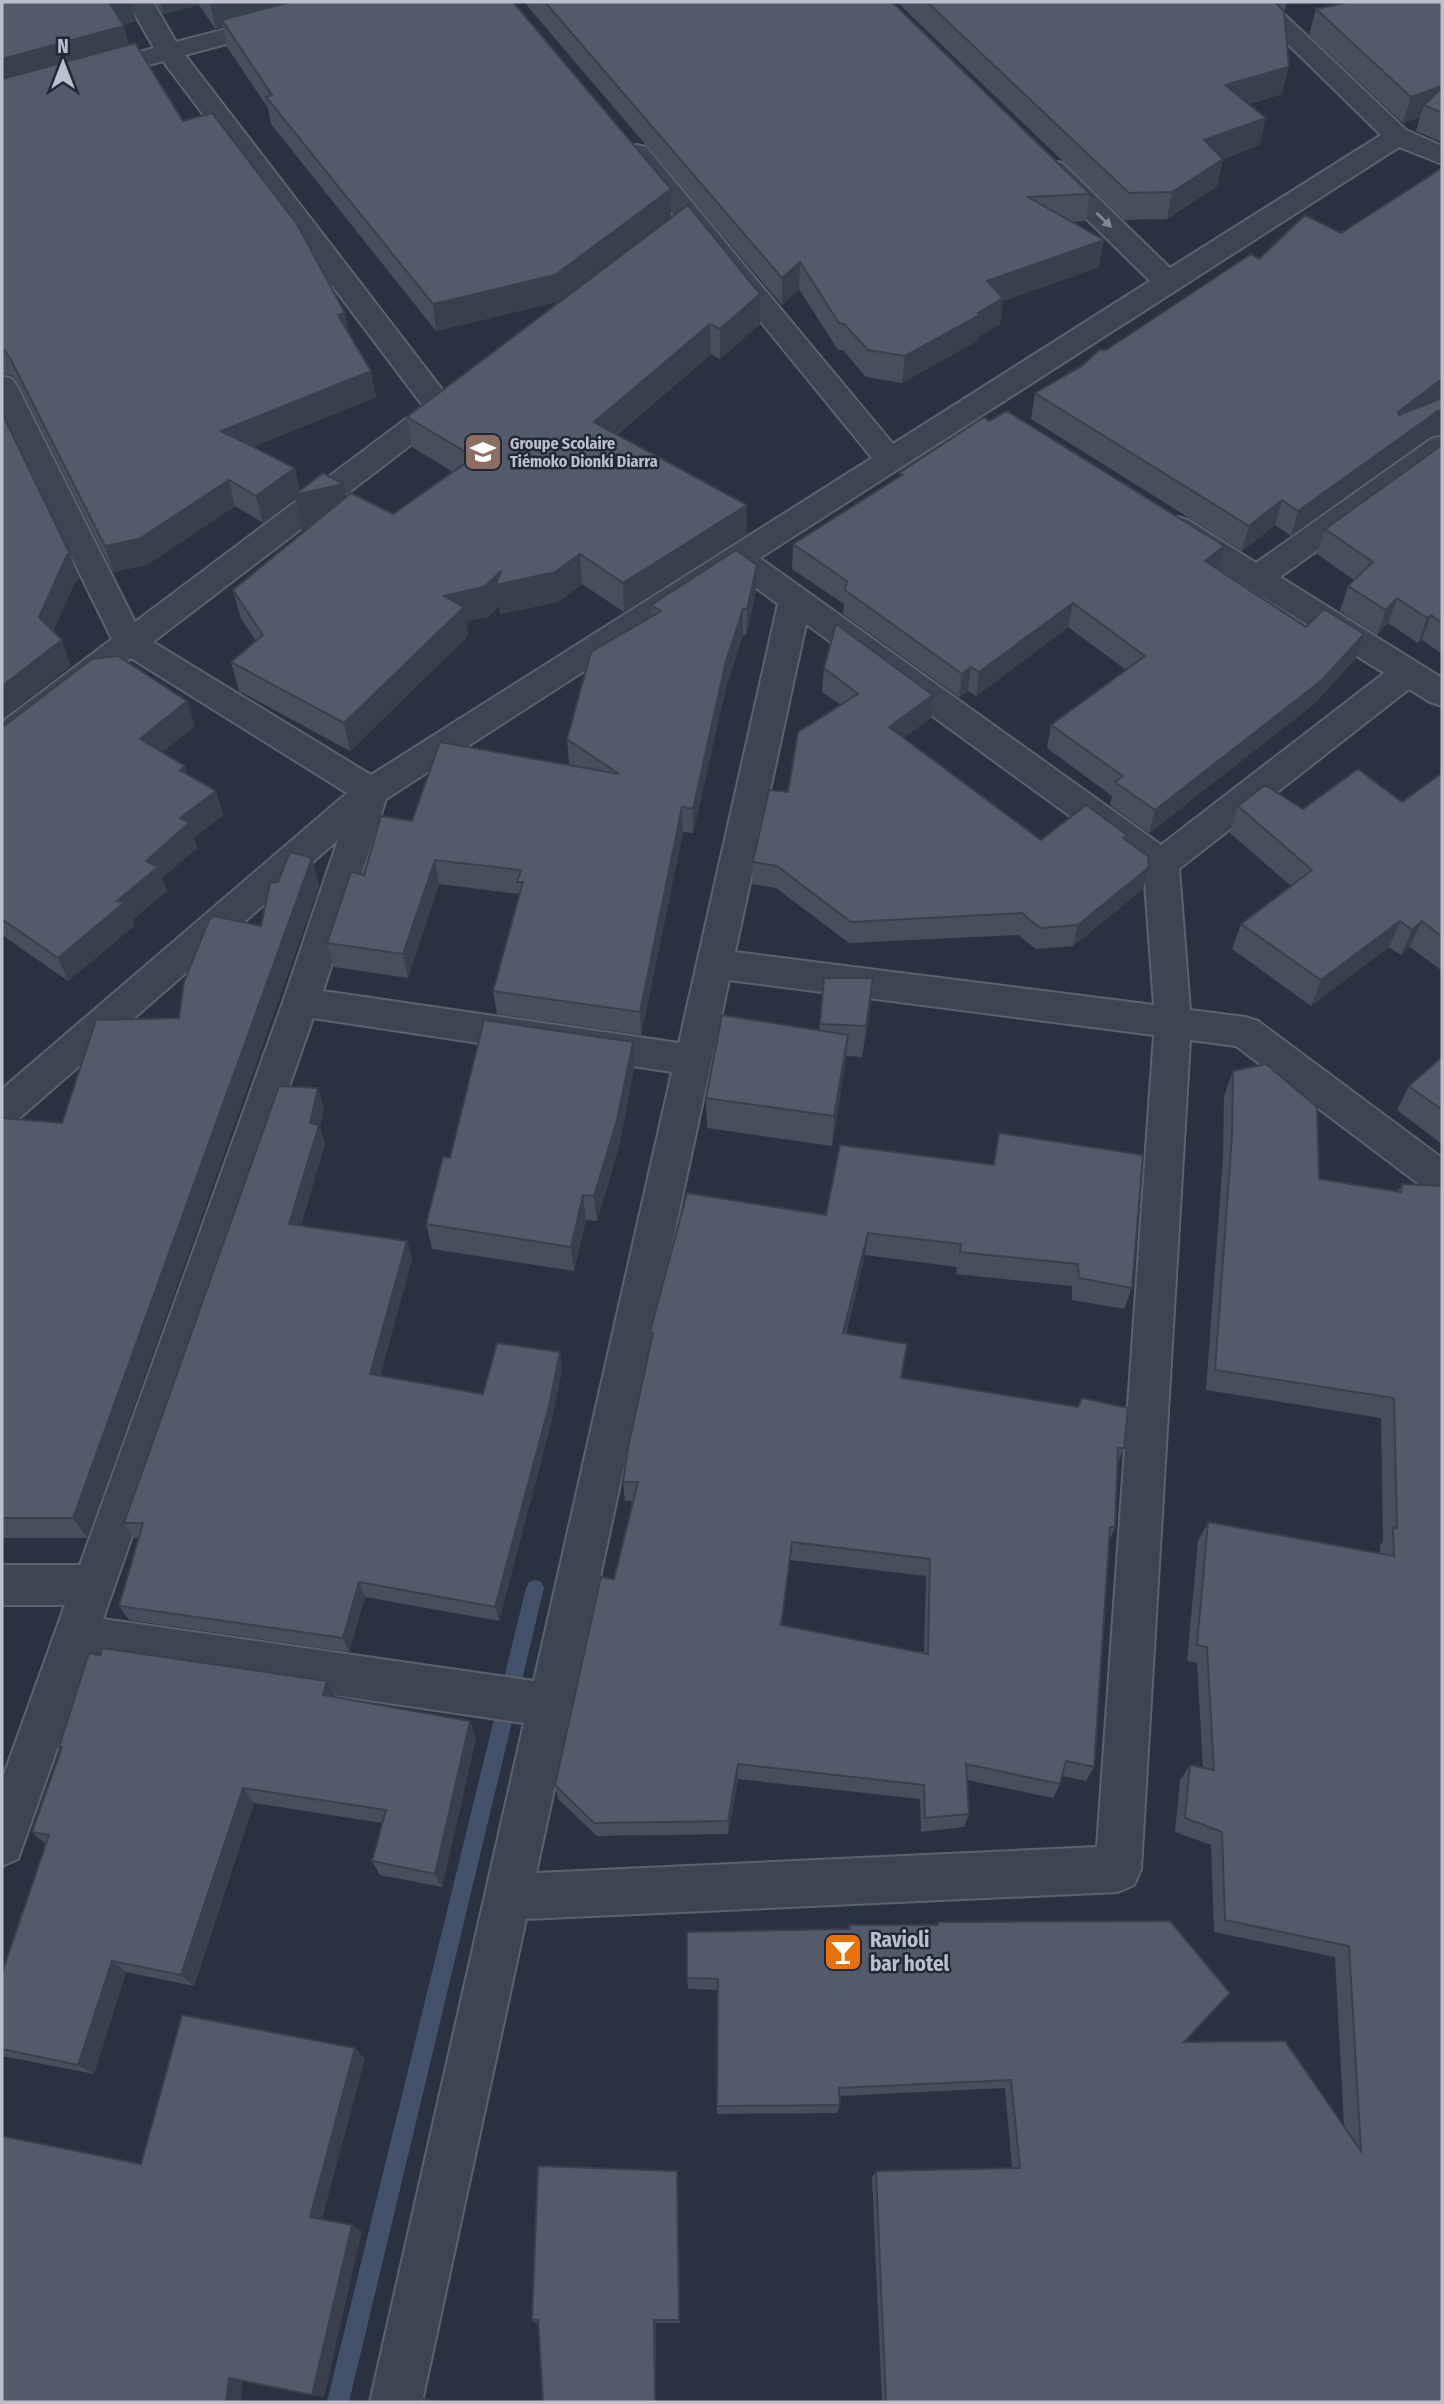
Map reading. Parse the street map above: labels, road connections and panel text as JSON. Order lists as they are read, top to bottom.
{
  "places": {
    "school or university": ["Groupe Scolaire Tiémoko Dionki Diarra"],
    "bar": ["Ravioli bar hotel"]
  },
  "north": "top"
}
